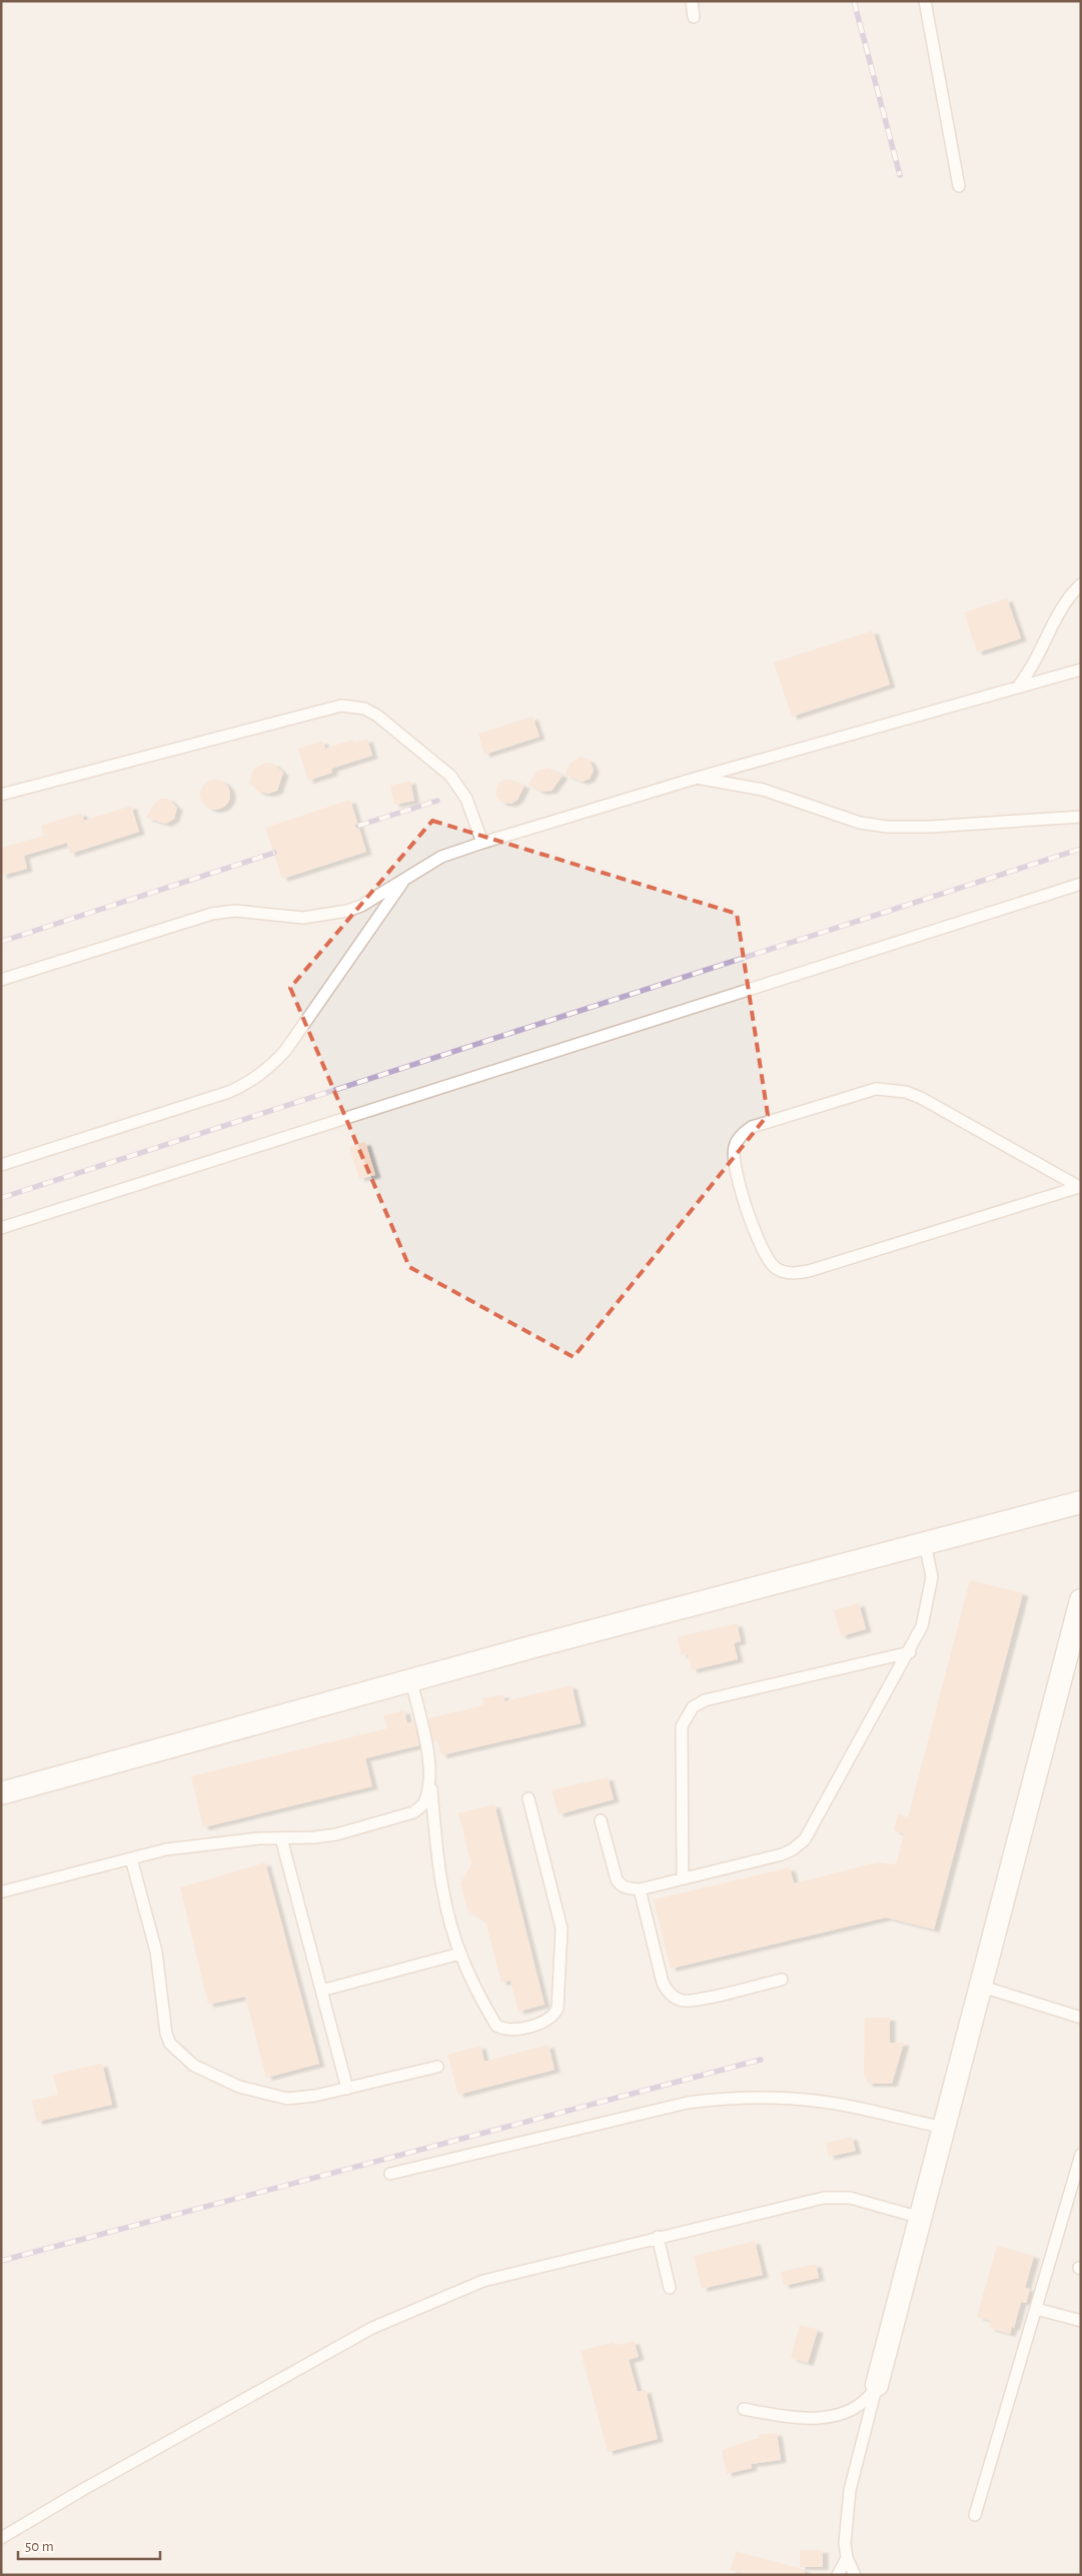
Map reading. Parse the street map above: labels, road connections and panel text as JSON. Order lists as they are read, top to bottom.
{
  "scale_bar": "50 m"
}
